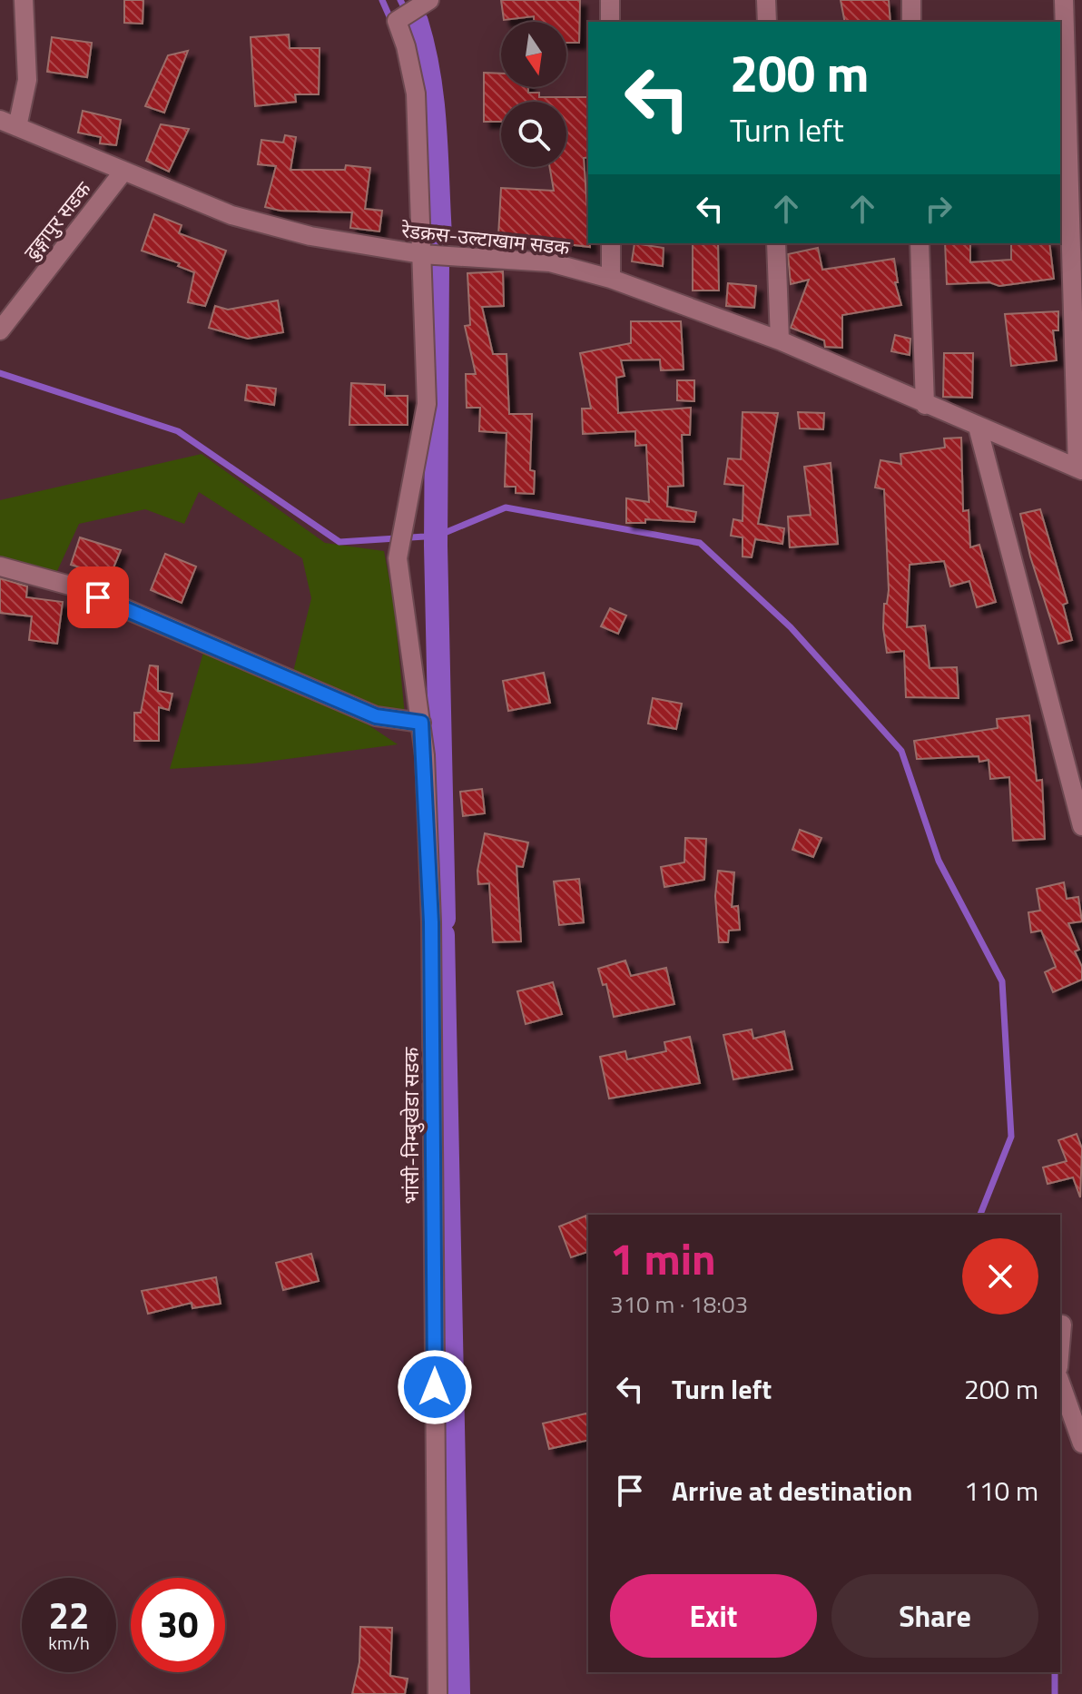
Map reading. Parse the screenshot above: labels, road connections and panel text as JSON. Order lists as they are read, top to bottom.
{
  "streets": {
    "street": ["ढुङ्गापुर सडक", "रेडक्रस-उल्टाखाम सडक", "भांसी-निम्बुखेडा सडक"]
  },
  "crossings": [
    ["ढुङ्गापुर सडक", "रेडक्रस-उल्टाखाम सडक"],
    ["रेडक्रस-उल्टाखाम सडक", "भांसी-निम्बुखेडा सडक"]
  ],
  "north": "bottom",
  "page": {
    "turn": ["200 m", "Turn left"],
    "heading": ["1 min", "310 m · 18:03"],
    "list": [
      {
        "name": "Turn left",
        "value": "200 m"
      },
      {
        "name": "Arrive at destination",
        "value": "110 m"
      }
    ],
    "buttons": ["Exit", "Share"],
    "speed": "22 km/h",
    "limit": "30"
  }
}
